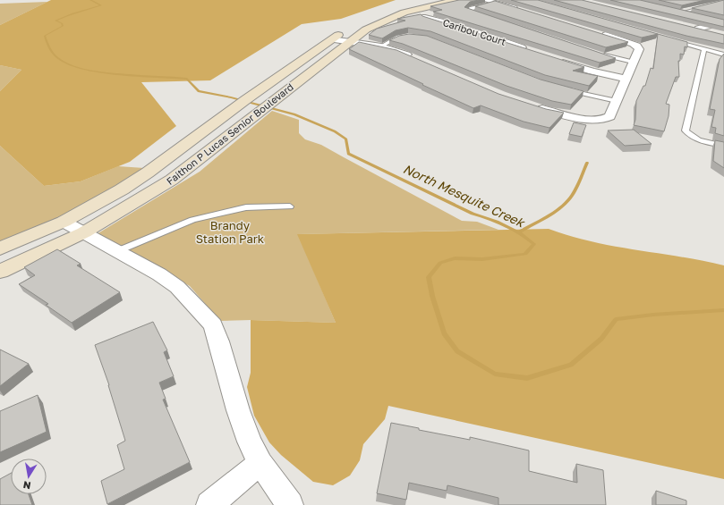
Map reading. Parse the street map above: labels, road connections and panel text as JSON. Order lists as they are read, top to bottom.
{
  "streets": {
    "main road": ["Faithon P Lucas Senior Boulevard"],
    "street": ["Caribou Court"]
  },
  "water": ["North Mesquite Creek"],
  "parks": ["Brandy Station Park"],
  "north": "bottom"
}
